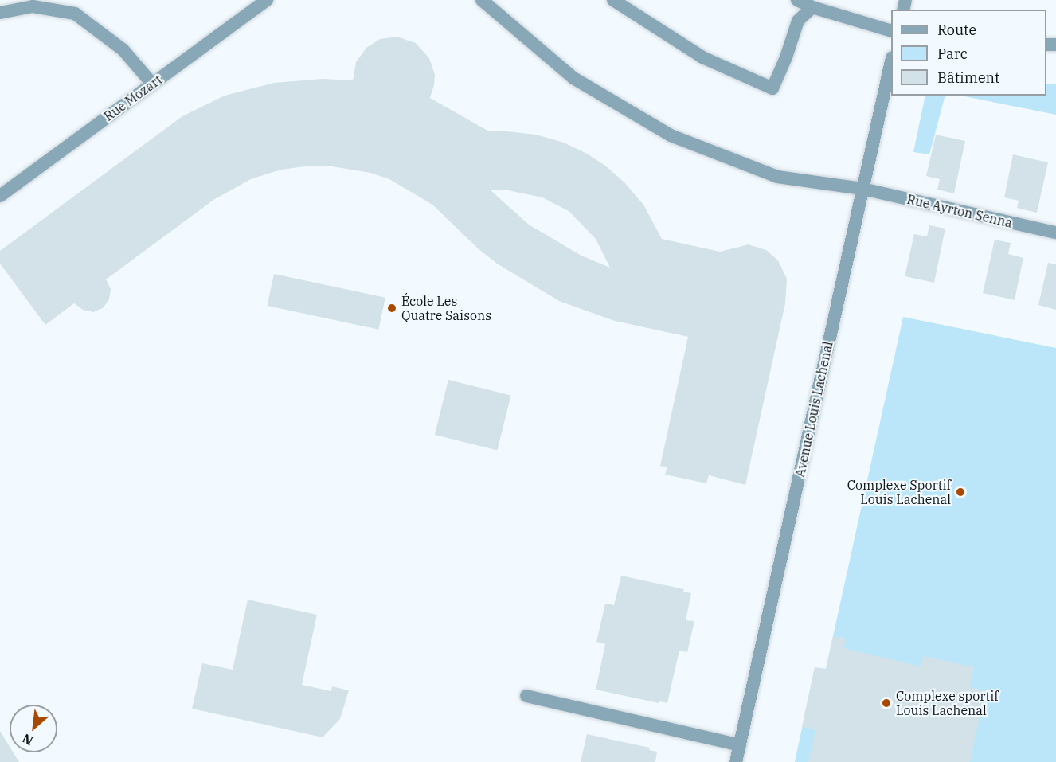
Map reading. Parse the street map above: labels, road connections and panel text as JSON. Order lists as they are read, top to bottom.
{
  "streets": {
    "street": ["Rue Mozart", "Rue Ayrton Senna", "Avenue Louis Lachenal"]
  },
  "crossings": [
    ["Rue Ayrton Senna", "Avenue Louis Lachenal"]
  ],
  "places": ["École Les Quatre Saisons", "Complexe Sportif Louis Lachenal", "Complexe sportif Louis Lachenal"],
  "legend": ["Route", "Parc", "Bâtiment"],
  "north": "bottom left"
}
